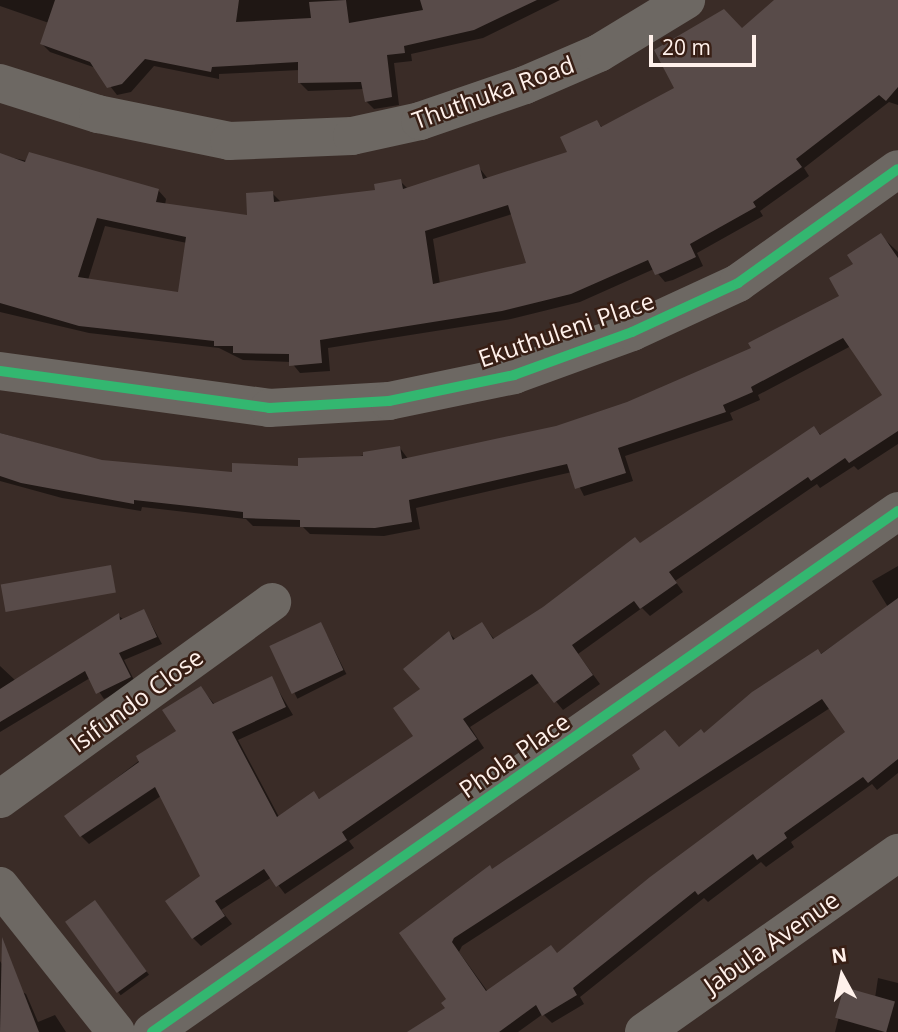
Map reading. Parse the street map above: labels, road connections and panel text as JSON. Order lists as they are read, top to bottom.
{
  "streets": {
    "street": [
      "Thuthuka Road",
      "Ekuthuleni Place",
      "Isifundo Close",
      "Phola Place",
      "Jabula Avenue"
    ]
  },
  "scale_bar": "20 m",
  "north": "top"
}
